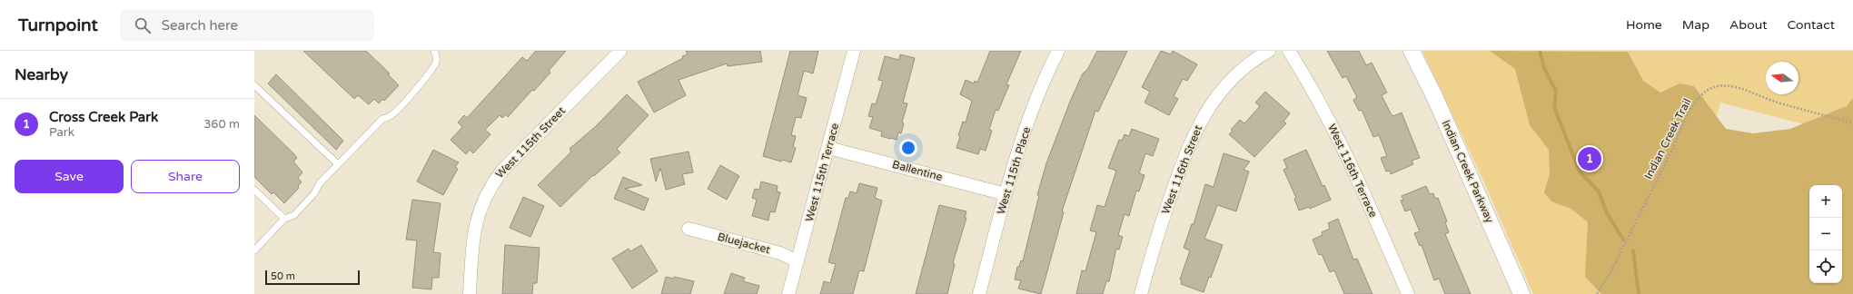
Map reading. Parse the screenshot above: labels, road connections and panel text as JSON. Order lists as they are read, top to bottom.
{
  "streets": {
    "street": [
      "West 115th Street",
      "West 116th Street",
      "Ballentine",
      "West 115th Place",
      "West 116th Terrace",
      "Indian Creek Parkway",
      "West 115th Terrace",
      "Bluejacket"
    ],
    "path": ["Indian Creek Trail"]
  },
  "crossings": [
    ["Ballentine", "West 115th Place"],
    ["Ballentine", "West 115th Terrace"],
    ["West 115th Terrace", "Bluejacket"]
  ],
  "scale_bar": "50 m",
  "north": "left",
  "page": {
    "header": "Turnpoint",
    "search": "Search here",
    "nav": [
      "Home",
      "Map",
      "About",
      "Contact"
    ],
    "heading": "Nearby",
    "list": [
      {
        "mark": "1",
        "name": "Cross Creek Park",
        "note": "Park",
        "value": "360 m"
      }
    ],
    "pins": "1",
    "buttons": ["Save", "Share"],
    "map_buttons": ["+", "−"],
    "scale": "50 m"
  }
}
